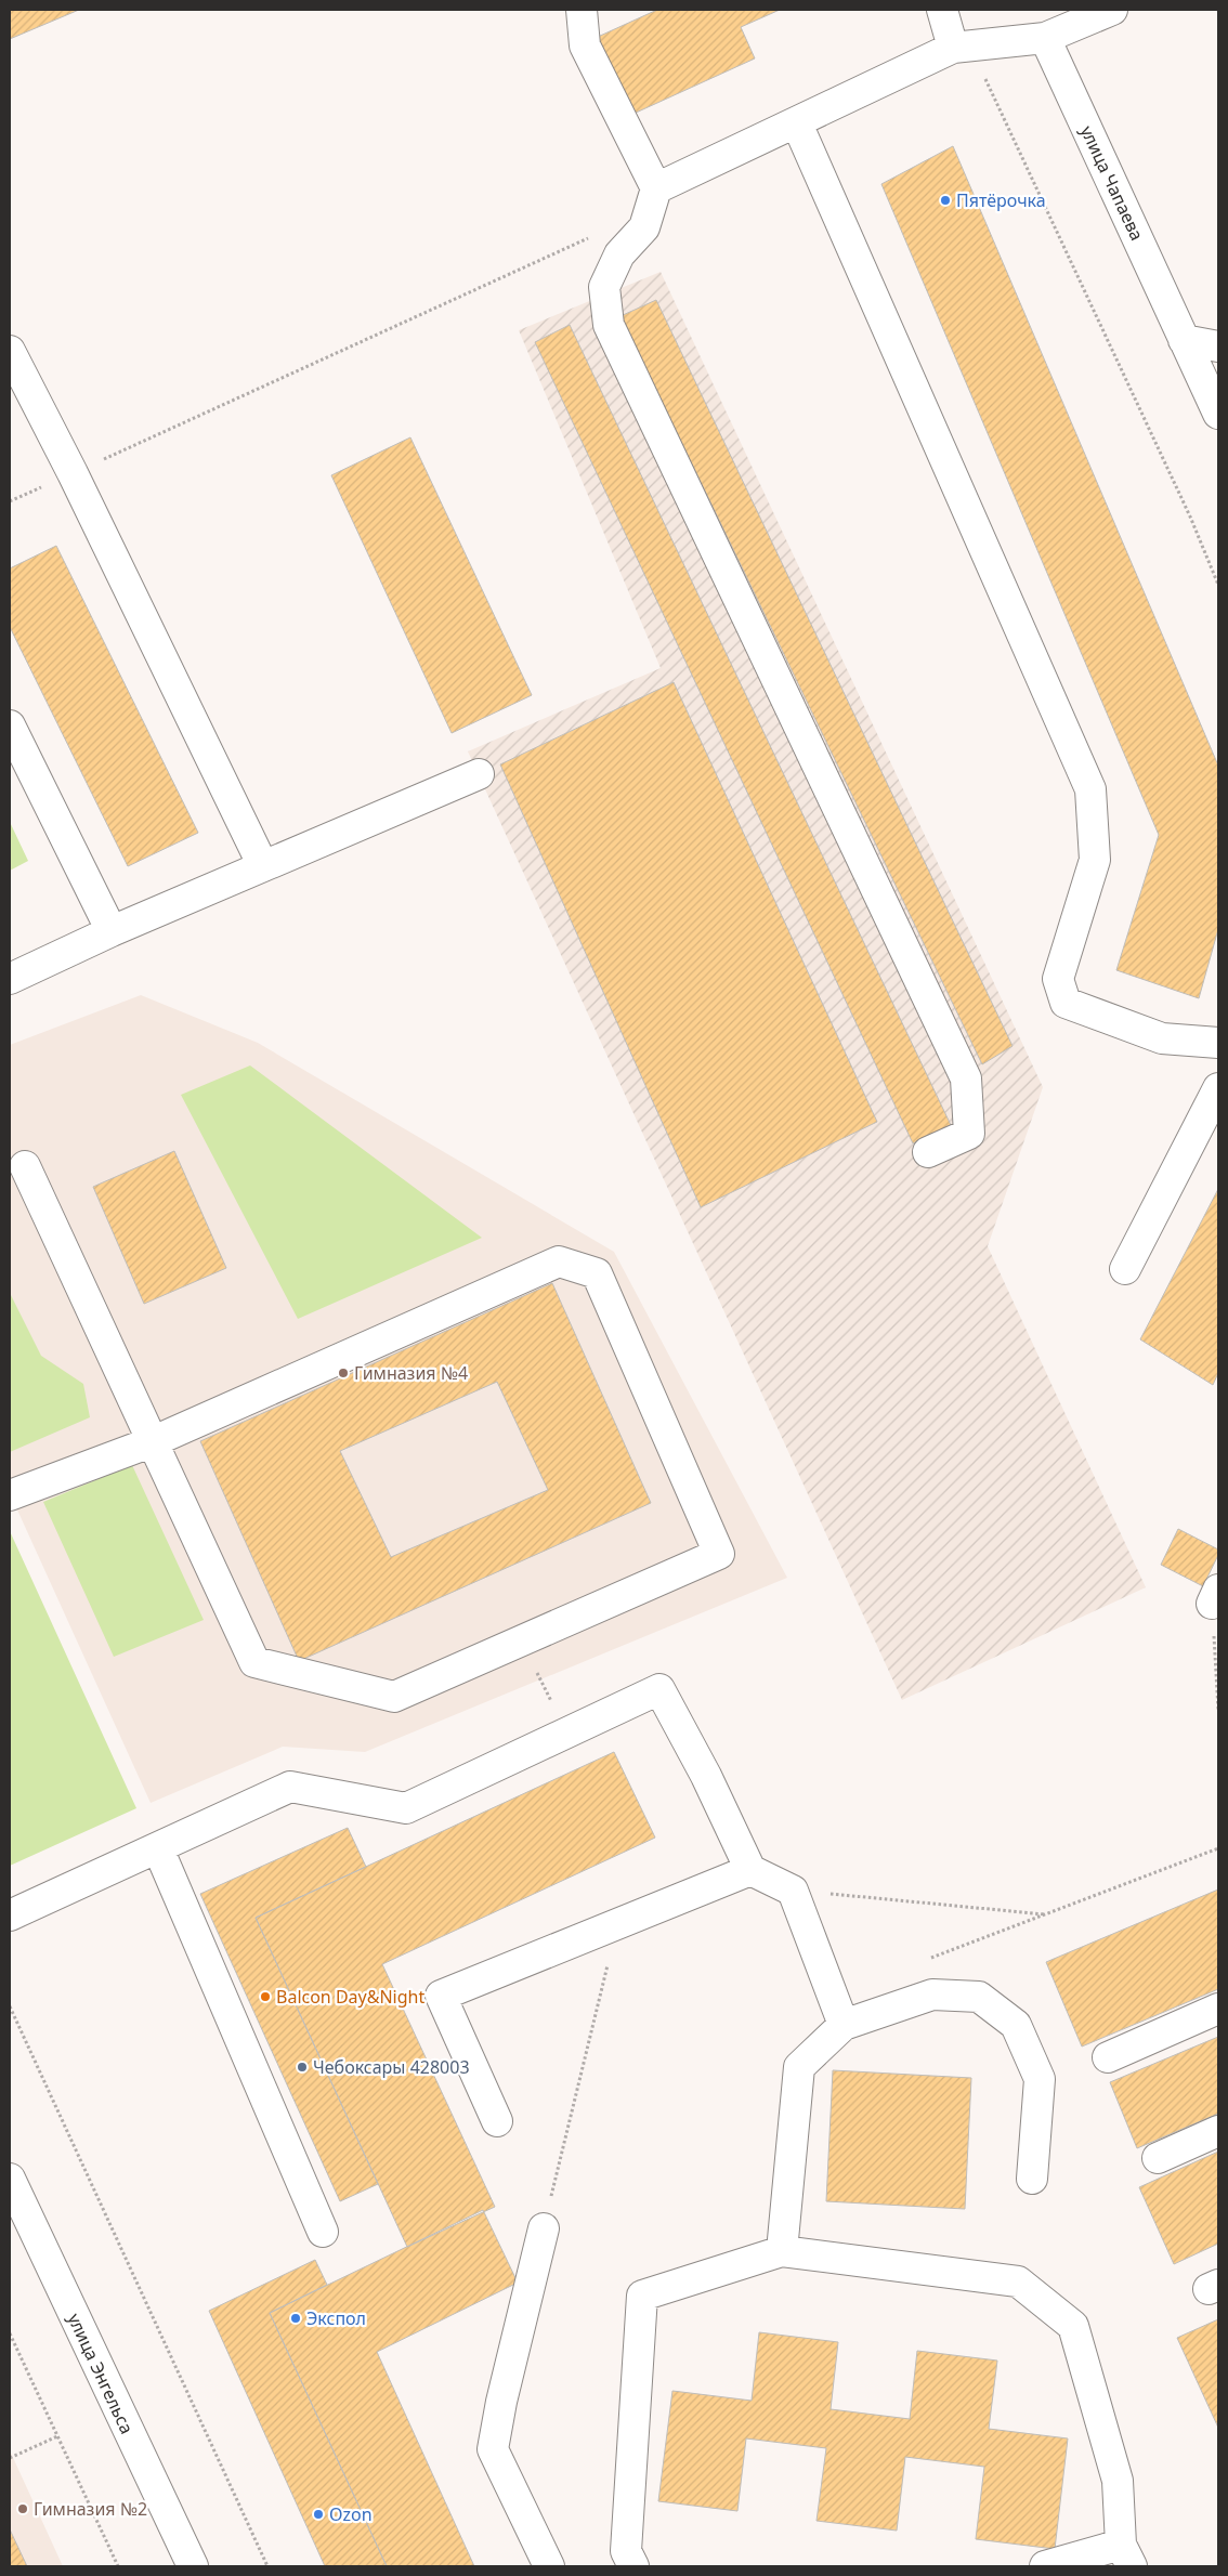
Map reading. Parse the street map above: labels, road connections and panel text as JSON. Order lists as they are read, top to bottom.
{
  "streets": {
    "street": ["улица Чапаева", "улица Энгельса"]
  },
  "places": [
    "Пятёрочка",
    "Гимназия №4",
    "Balcon Day&Night",
    "Чебоксары 428003",
    "Экспол",
    "Гимназия №2",
    "Ozon"
  ]
}
